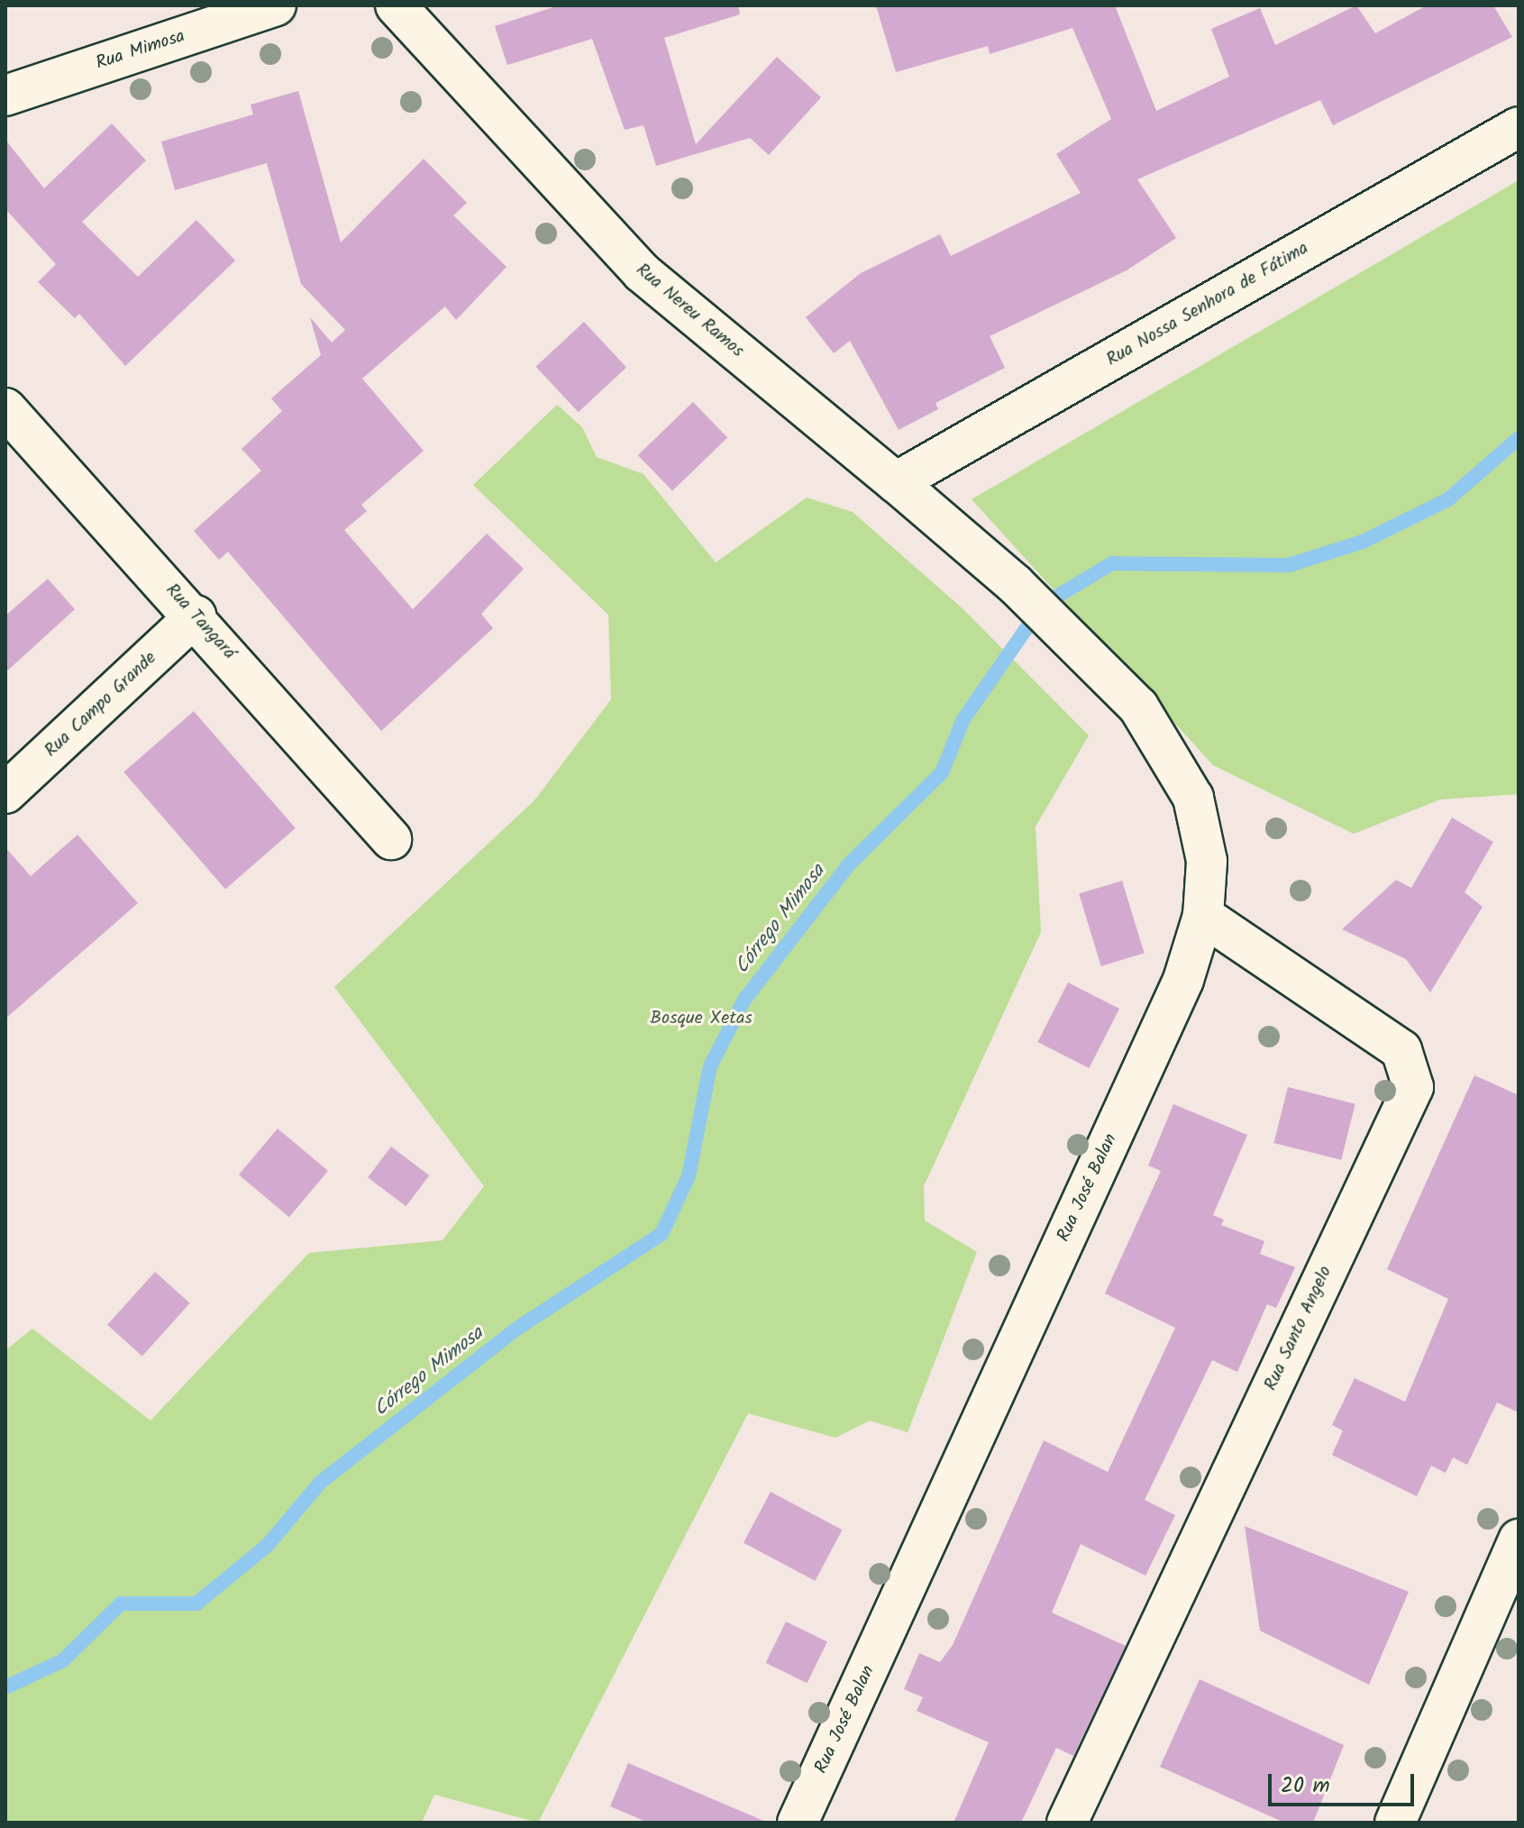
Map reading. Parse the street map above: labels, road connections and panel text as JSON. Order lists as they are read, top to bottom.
{
  "streets": {
    "street": [
      "Rua Mimosa",
      "Rua Nossa Senhora de Fátima",
      "Rua Nereu Ramos",
      "Rua Tangará",
      "Rua Campo Grande",
      "Rua José Balan",
      "Rua Santo Angelo"
    ]
  },
  "crossings": [
    ["Rua Nossa Senhora de Fátima", "Rua Nereu Ramos"],
    ["Rua Nereu Ramos", "Rua José Balan"],
    ["Rua Tangará", "Rua Campo Grande"],
    ["Rua José Balan", "Rua Santo Angelo"]
  ],
  "water": ["Córrego Mimosa"],
  "parks": ["Bosque Xetas"],
  "scale_bar": "20 m"
}
